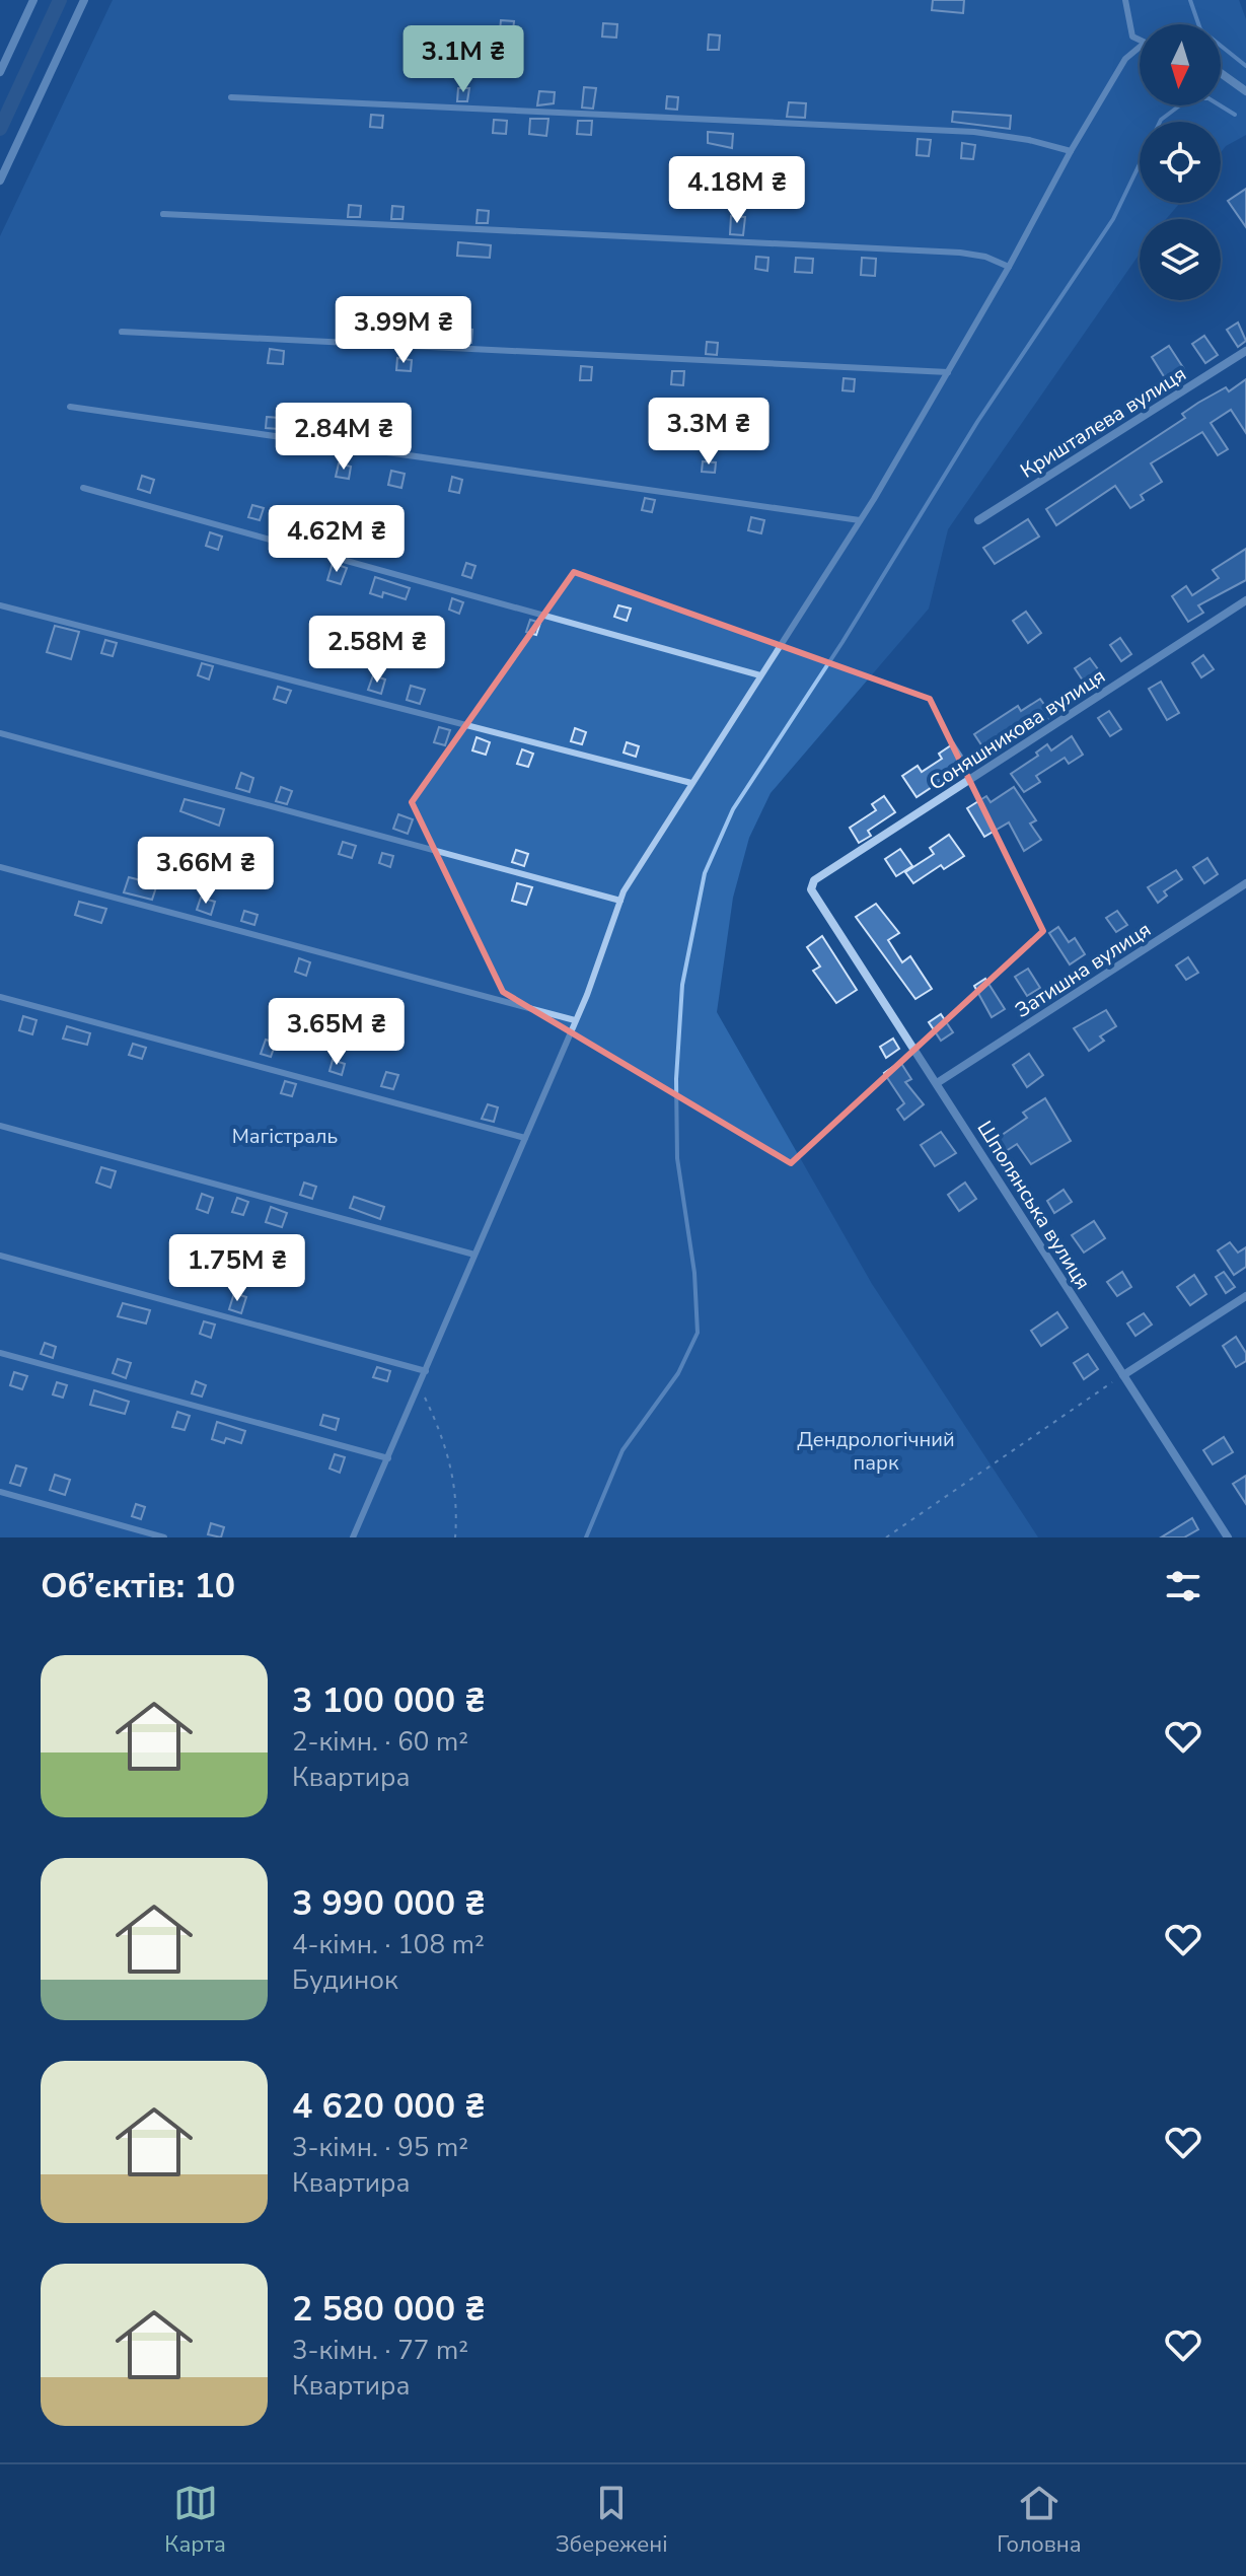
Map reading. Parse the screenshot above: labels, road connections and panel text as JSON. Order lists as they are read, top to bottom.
{
  "streets": {
    "street": [
      "Кришталева вулиця",
      "Соняшникова вулиця",
      "Затишна вулиця",
      "Шполянська вулиця"
    ]
  },
  "crossings": [
    ["Соняшникова вулиця", "Шполянська вулиця"],
    ["Затишна вулиця", "Шполянська вулиця"]
  ],
  "parks": ["Магістраль", "Дендрологічний парк"],
  "north": "bottom",
  "page": {
    "price": [
      "3.1M ₴",
      "4.18M ₴",
      "3.99M ₴",
      "3.3M ₴",
      "2.84M ₴",
      "4.62M ₴",
      "2.58M ₴",
      "3.66M ₴",
      "3.65M ₴",
      "1.75M ₴"
    ],
    "heading": "Об’єктів: 10",
    "list": [
      {
        "name": "3 100 000 ₴",
        "note": "2-кімн. · 60 m² · Квартира"
      },
      {
        "name": "3 990 000 ₴",
        "note": "4-кімн. · 108 m² · Будинок"
      },
      {
        "name": "4 620 000 ₴",
        "note": "3-кімн. · 95 m² · Квартира"
      },
      {
        "name": "2 580 000 ₴",
        "note": "3-кімн. · 77 m² · Квартира"
      }
    ],
    "tabs": ["Карта", "Збережені", "Головна"]
  }
}
